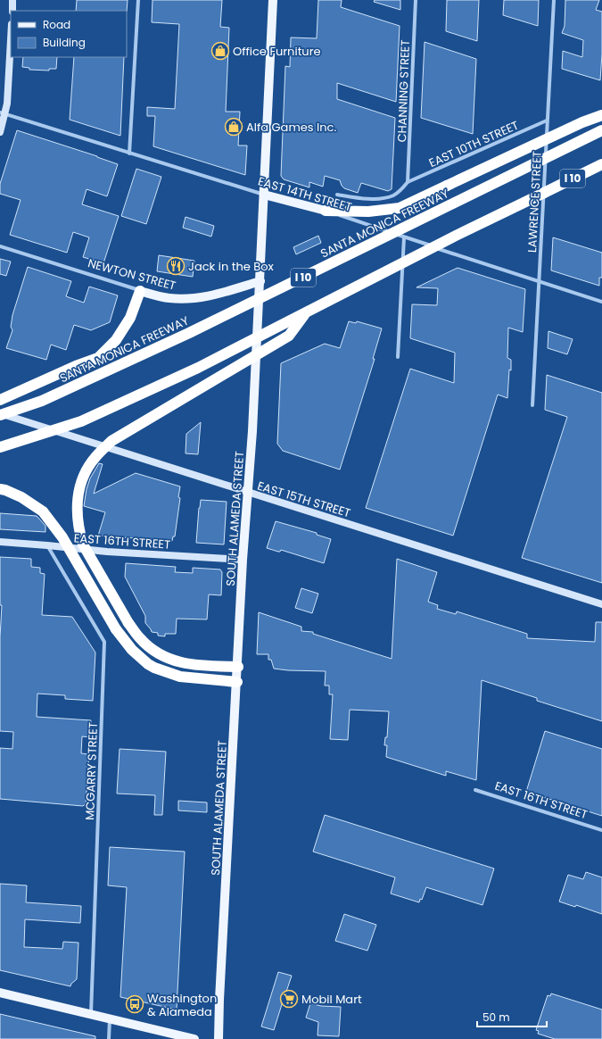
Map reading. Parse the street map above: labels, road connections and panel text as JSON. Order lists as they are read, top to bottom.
{
  "streets": {
    "highway": ["I 10", "SANTA MONICA FREEWAY"],
    "main road": ["EAST 14TH STREET", "NEWTON STREET", "SOUTH ALAMEDA STREET"],
    "street": [
      "CHANNING STREET",
      "EAST 10TH STREET",
      "LAWRENCE STREET",
      "EAST 15TH STREET",
      "EAST 16TH STREET",
      "MCGARRY STREET"
    ]
  },
  "crossings": [
    ["CHANNING STREET", "EAST 10TH STREET"],
    ["EAST 10TH STREET", "LAWRENCE STREET"],
    ["EAST 14TH STREET", "LAWRENCE STREET"],
    ["EAST 14TH STREET", "SOUTH ALAMEDA STREET"],
    ["SANTA MONICA FREEWAY", "EAST 15TH STREET"],
    ["NEWTON STREET", "SOUTH ALAMEDA STREET"],
    ["EAST 15TH STREET", "SOUTH ALAMEDA STREET"],
    ["SOUTH ALAMEDA STREET", "EAST 16TH STREET"],
    ["EAST 16TH STREET", "MCGARRY STREET"]
  ],
  "places": {
    "shop": ["Office Furniture", "Alfa Games Inc."],
    "restaurant": ["Jack in the Box"],
    "supermarket": ["Mobil Mart"],
    "bus stop": ["Washington & Alameda"]
  },
  "legend": ["Road", "Building"],
  "scale_bar": "50 m"
}
